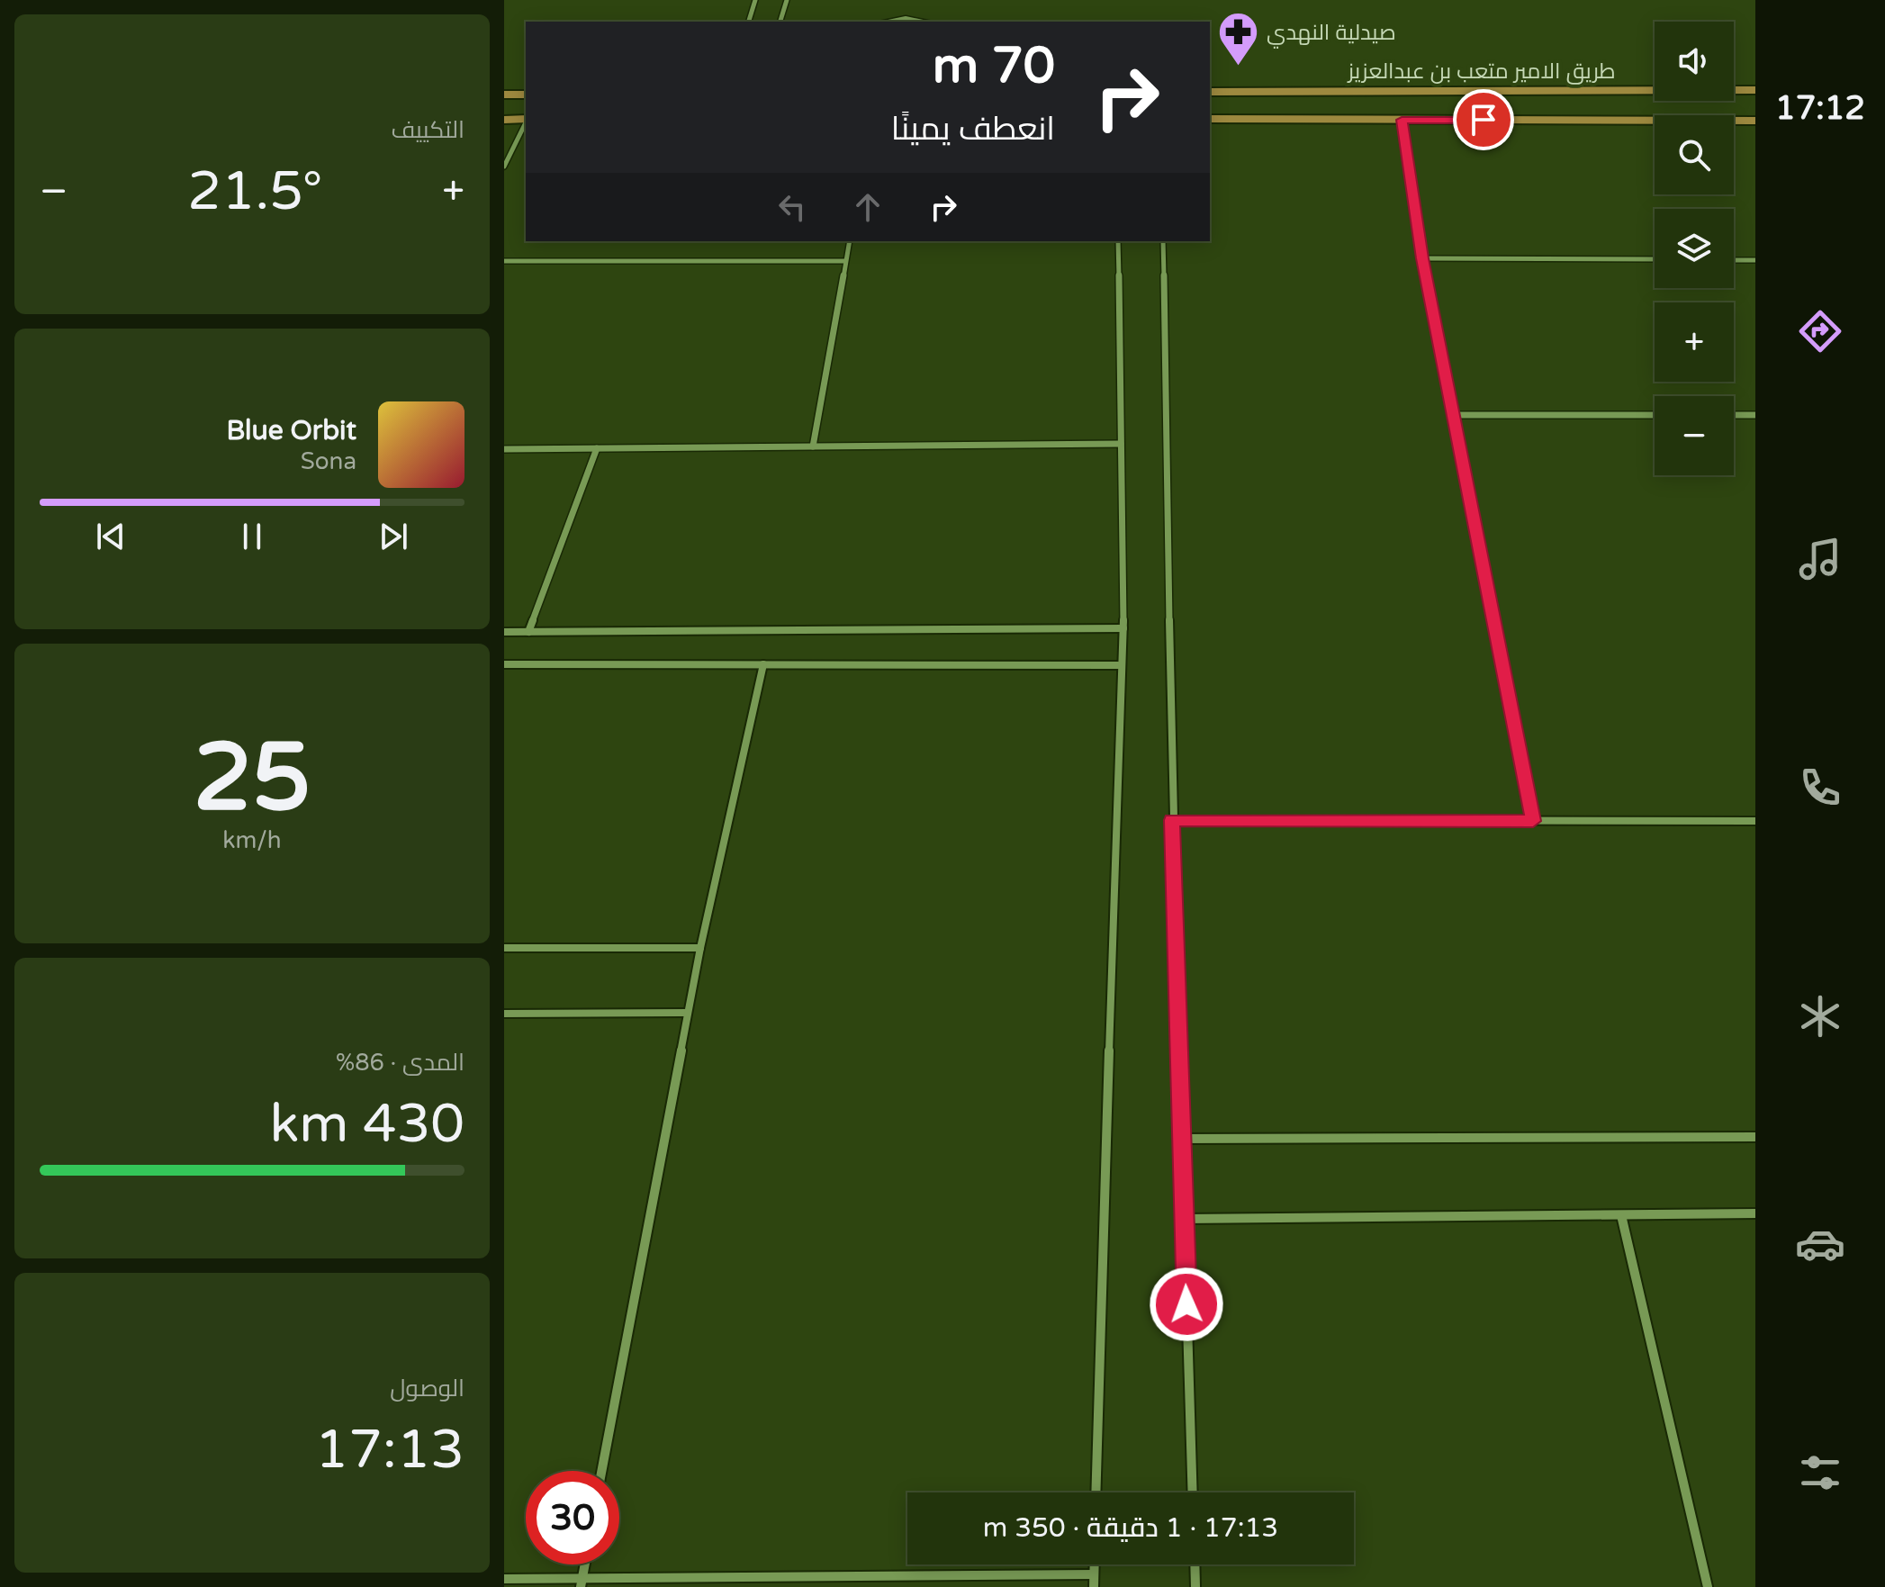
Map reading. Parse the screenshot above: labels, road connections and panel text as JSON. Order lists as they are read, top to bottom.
{
  "streets": {
    "main road": ["طريق الامير متعب بن عبدالعزيز"]
  },
  "places": {
    "pharmacy": ["صيدلية النهدي"]
  },
  "page": {
    "tabs": "17:12",
    "tile": [
      "التكييف",
      ["25", "km/h"],
      ["المدى · 86%", "430 km"],
      ["الوصول", "17:13"]
    ],
    "map_buttons": ["+", "−"],
    "turn": ["70 m", "انعطف يمينًا"],
    "heat": ["−", "21.5°", "+"],
    "song": ["Blue Orbit", "Sona"],
    "limit": "30",
    "trip": "17:13 · 1 دقيقة · 350 m"
  }
}
